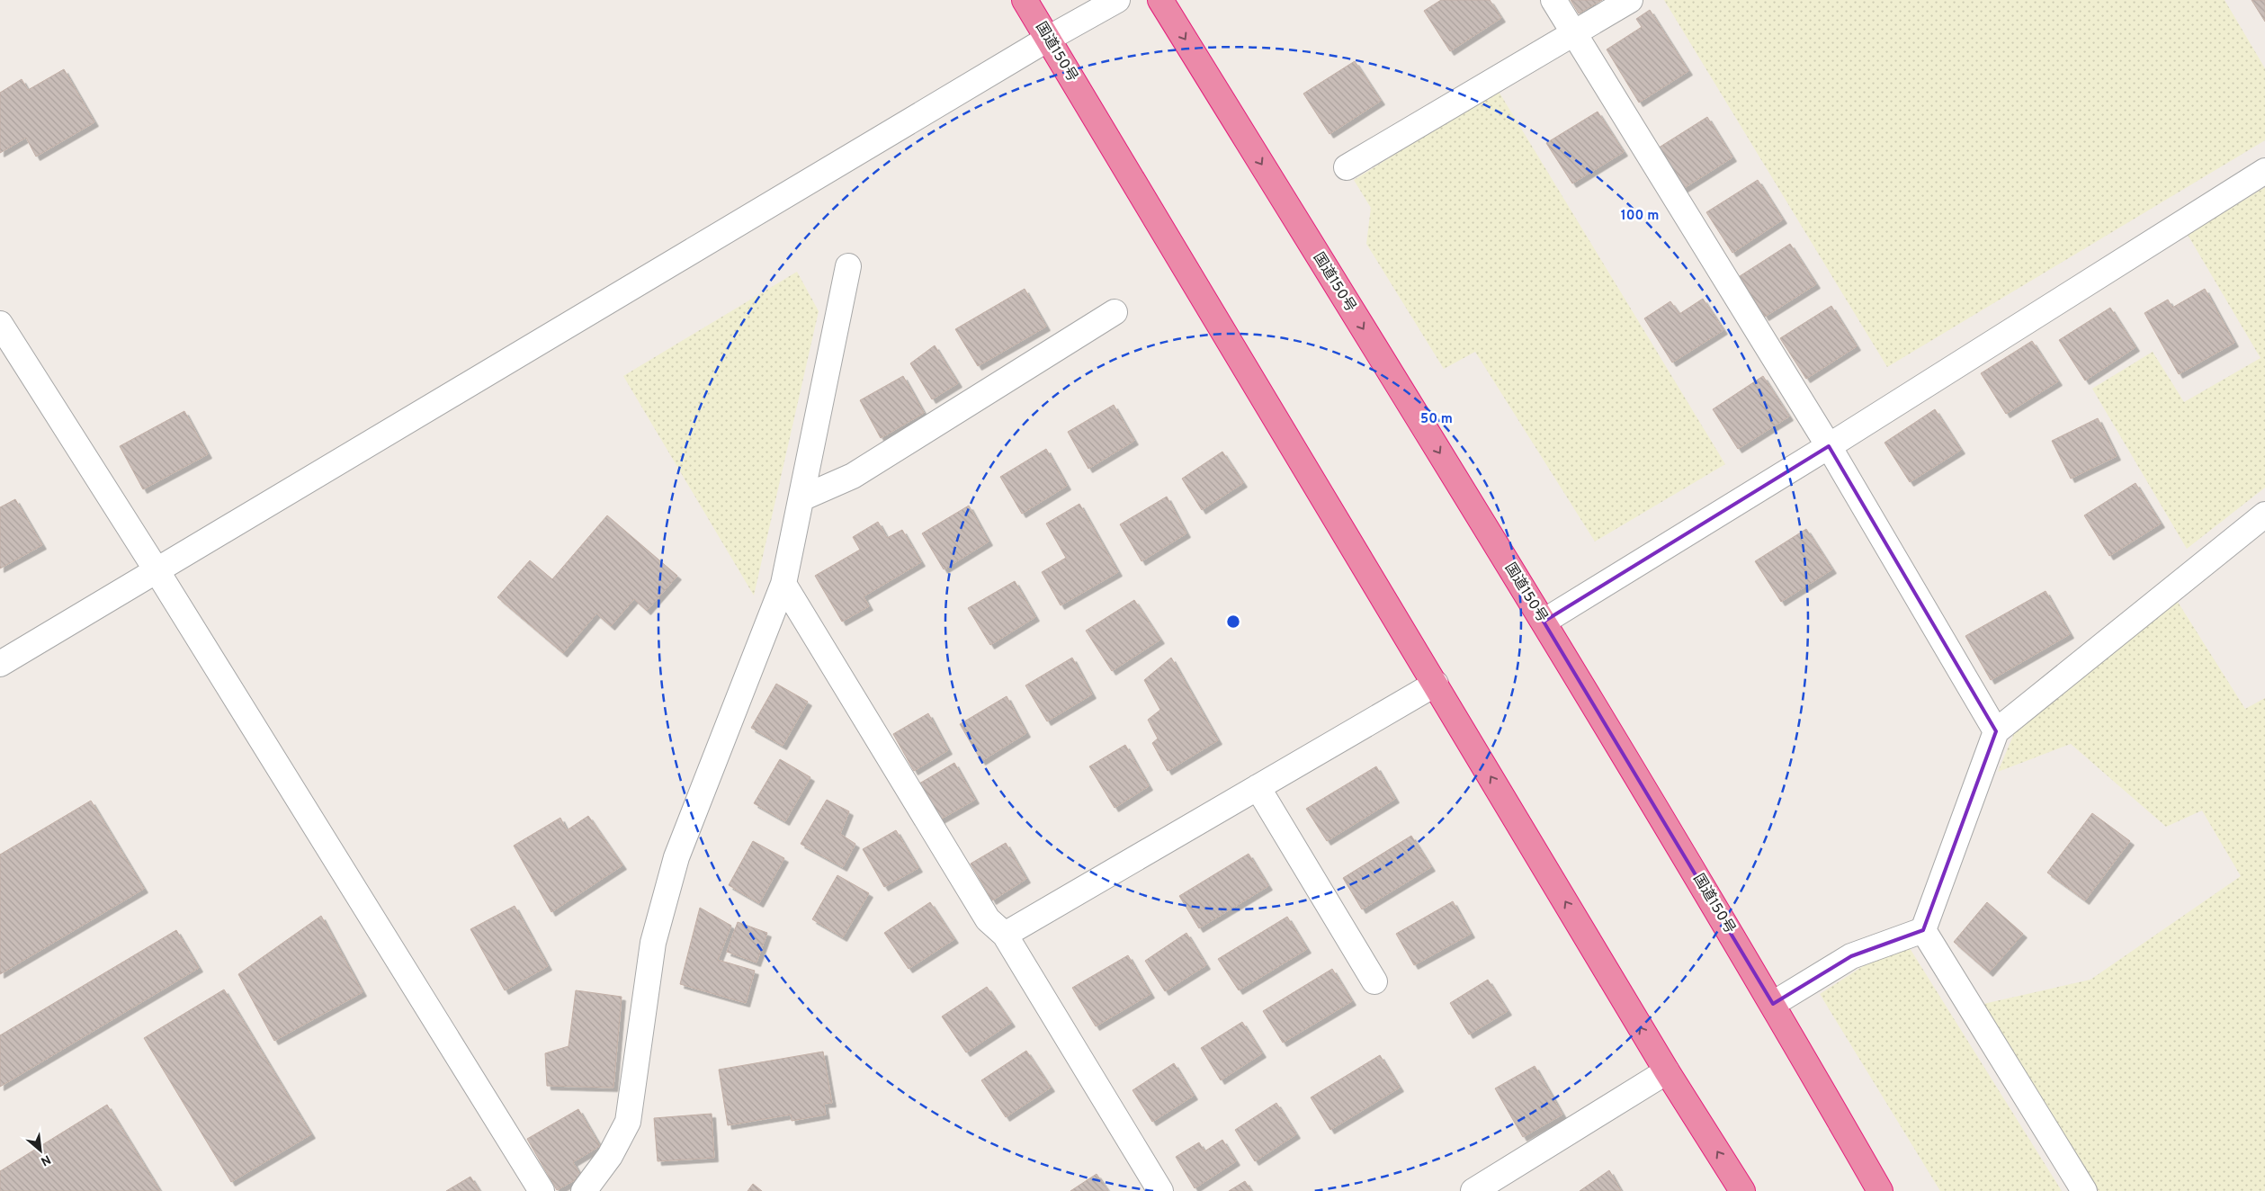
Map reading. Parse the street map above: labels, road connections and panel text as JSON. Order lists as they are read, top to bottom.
{
  "streets": {
    "highway": ["国道150号"]
  },
  "north": "bottom right",
  "rings": ["100 m", "50 m"]
}
